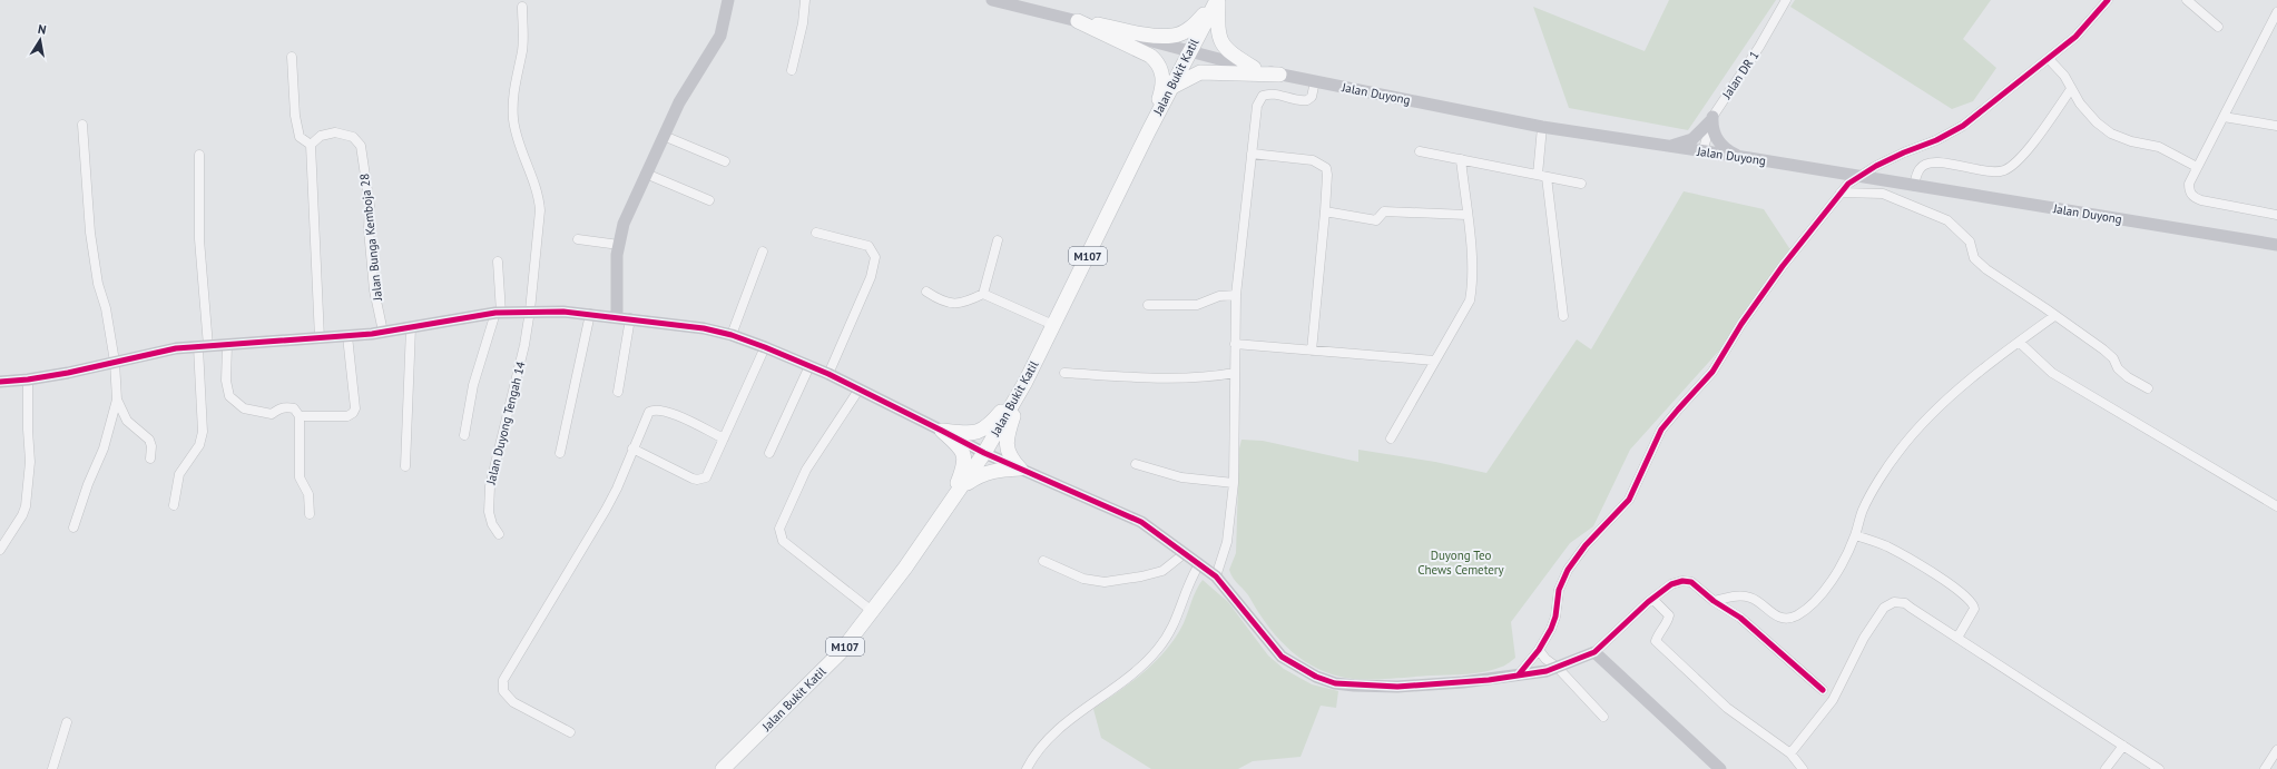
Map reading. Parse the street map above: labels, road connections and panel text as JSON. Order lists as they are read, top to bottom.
{
  "streets": {
    "main road": ["Jalan Bukit Katil", "M107"],
    "street": [
      "Jalan DR 1",
      "Jalan Duyong",
      "Jalan Bunga Kemboja 28",
      "Jalan Duyong Tengah 14"
    ]
  },
  "crossings": [
    ["Jalan DR 1", "Jalan Duyong"],
    ["Jalan Bukit Katil", "Jalan Duyong"]
  ],
  "parks": ["Duyong Teo Chews Cemetery"],
  "north": "top"
}
